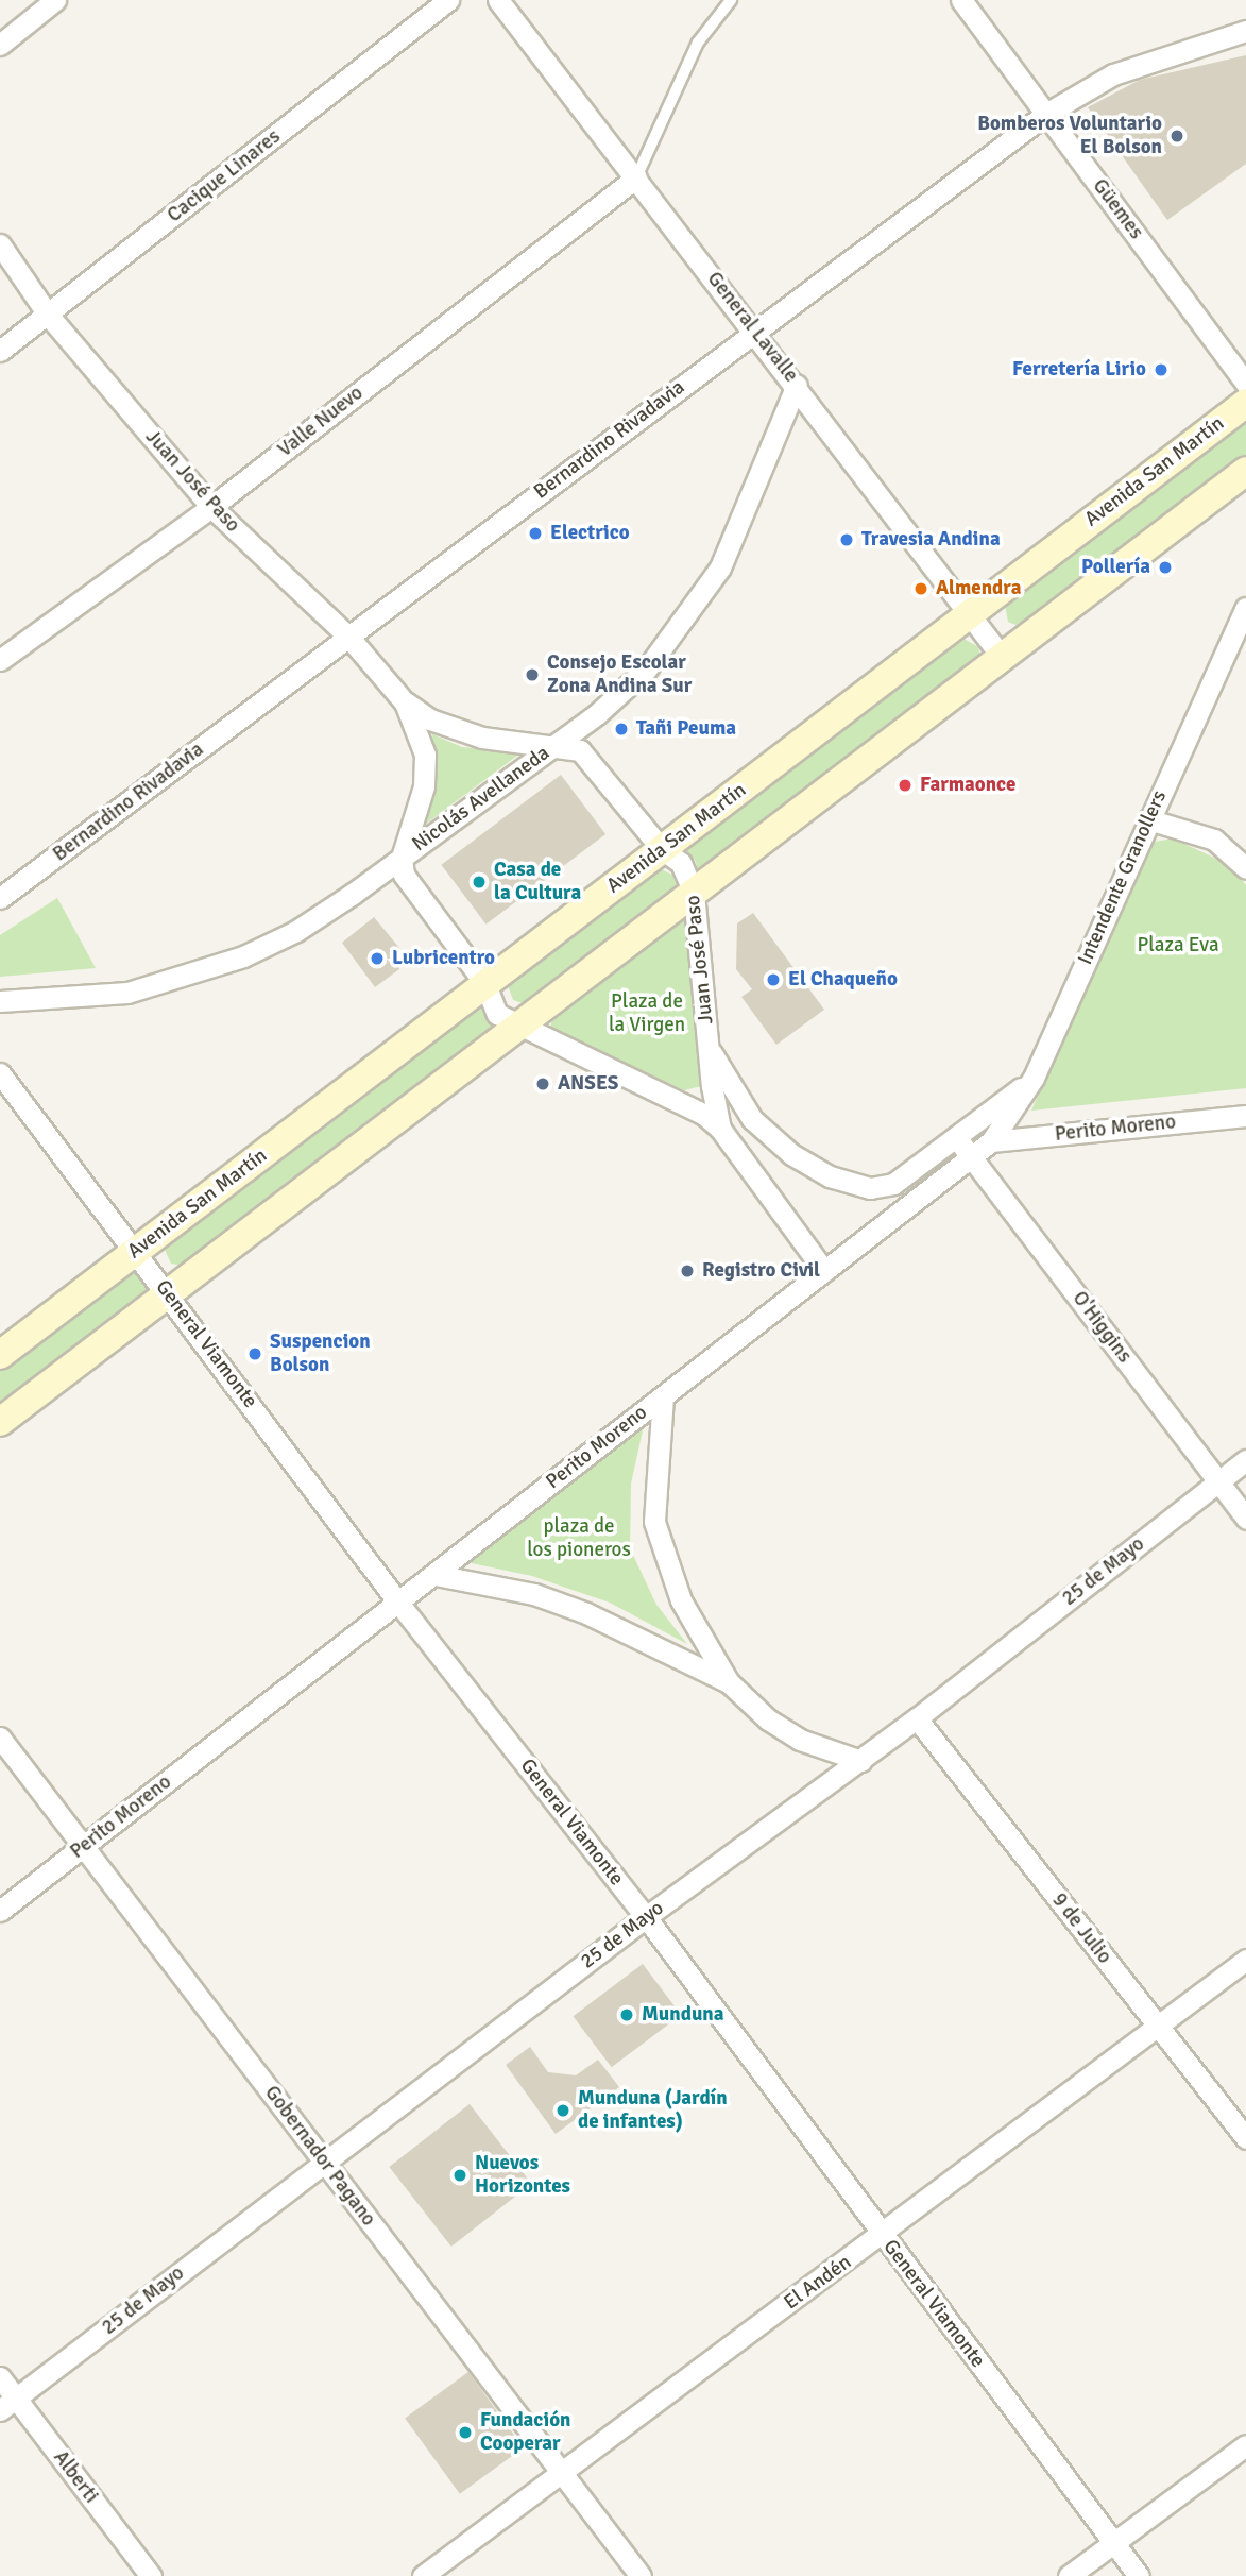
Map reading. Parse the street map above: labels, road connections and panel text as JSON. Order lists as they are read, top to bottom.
{
  "streets": {
    "main road": ["Avenida San Martín"],
    "street": [
      "Cacique Linares",
      "Güemes",
      "General Lavalle",
      "Valle Nuevo",
      "Bernardino Rivadavia",
      "Juan José Paso",
      "Nicolás Avellaneda",
      "Intendente Granollers",
      "Perito Moreno",
      "O'Higgins",
      "General Viamonte",
      "25 de Mayo",
      "9 de Julio",
      "Gobernador Pagano",
      "El Andén",
      "Alberti"
    ]
  },
  "crossings": [
    ["Cacique Linares", "Juan José Paso"],
    ["Güemes", "Bernardino Rivadavia"],
    ["General Lavalle", "Valle Nuevo"],
    ["General Lavalle", "Bernardino Rivadavia"],
    ["General Lavalle", "Avenida San Martín"],
    ["General Lavalle", "Nicolás Avellaneda"],
    ["Valle Nuevo", "Juan José Paso"],
    ["Bernardino Rivadavia", "Juan José Paso"],
    ["Avenida San Martín", "Juan José Paso"],
    ["Avenida San Martín", "General Viamonte"],
    ["Juan José Paso", "Nicolás Avellaneda"],
    ["Juan José Paso", "Perito Moreno"],
    ["Intendente Granollers", "Perito Moreno"],
    ["Perito Moreno", "O'Higgins"],
    ["Perito Moreno", "General Viamonte"],
    ["Perito Moreno", "Gobernador Pagano"],
    ["O'Higgins", "25 de Mayo"],
    ["General Viamonte", "25 de Mayo"],
    ["General Viamonte", "El Andén"],
    ["25 de Mayo", "9 de Julio"],
    ["25 de Mayo", "Gobernador Pagano"],
    ["25 de Mayo", "Alberti"],
    ["9 de Julio", "El Andén"],
    ["Gobernador Pagano", "El Andén"]
  ],
  "parks": ["Plaza Eva", "Plaza de la Virgen", "plaza de los pioneros"],
  "places": [
    "Bomberos Voluntario El Bolson",
    "Ferretería Lirio",
    "Electrico",
    "Travesia Andina",
    "Pollería",
    "Almendra",
    "Consejo Escolar Zona Andina Sur",
    "Tañi Peuma",
    "Farmaonce",
    "Casa de la Cultura",
    "Lubricentro",
    "El Chaqueño",
    "ANSES",
    "Registro Civil",
    "Suspencion Bolson",
    "Munduna",
    "Munduna (Jardín de infantes)",
    "Nuevos Horizontes",
    "Fundación Cooperar"
  ]
}
